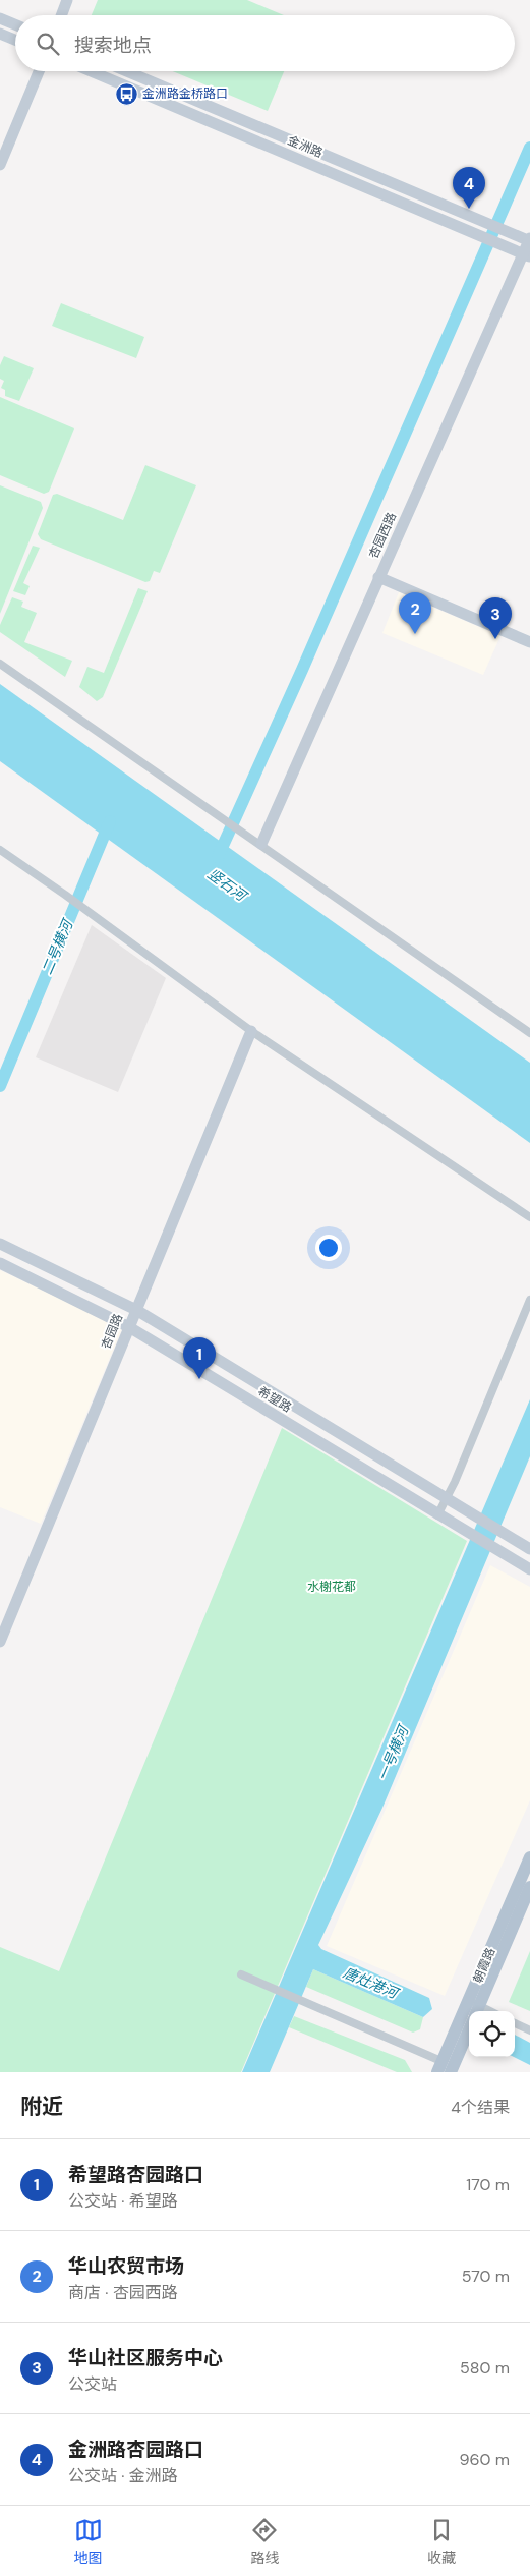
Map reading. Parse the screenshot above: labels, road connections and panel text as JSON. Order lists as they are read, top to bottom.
{
  "streets": {
    "main road": [
      "金洲路",
      "杏园西路",
      "杏园路",
      "希望路",
      "朝霞路"
    ]
  },
  "crossings": [
    ["金洲路", "杏园西路"],
    ["杏园路", "希望路"]
  ],
  "water": [
    "竖石河",
    "二号横河",
    "一号横河",
    "唐灶港河"
  ],
  "parks": ["水榭花都"],
  "places": {
    "bus stop": ["金洲路金桥路口"]
  },
  "page": {
    "search": "搜索地点",
    "pins": [
      "4",
      "2",
      "3",
      "1"
    ],
    "heading": ["附近", "4个结果"],
    "list": [
      {
        "mark": "1",
        "name": "希望路杏园路口",
        "note": "公交站 · 希望路",
        "value": "170 m"
      },
      {
        "mark": "2",
        "name": "华山农贸市场",
        "note": "商店 · 杏园西路",
        "value": "570 m"
      },
      {
        "mark": "3",
        "name": "华山社区服务中心",
        "note": "公交站",
        "value": "580 m"
      },
      {
        "mark": "4",
        "name": "金洲路杏园路口",
        "note": "公交站 · 金洲路",
        "value": "960 m"
      }
    ],
    "nav": ["地图", "路线", "收藏"]
  }
}
